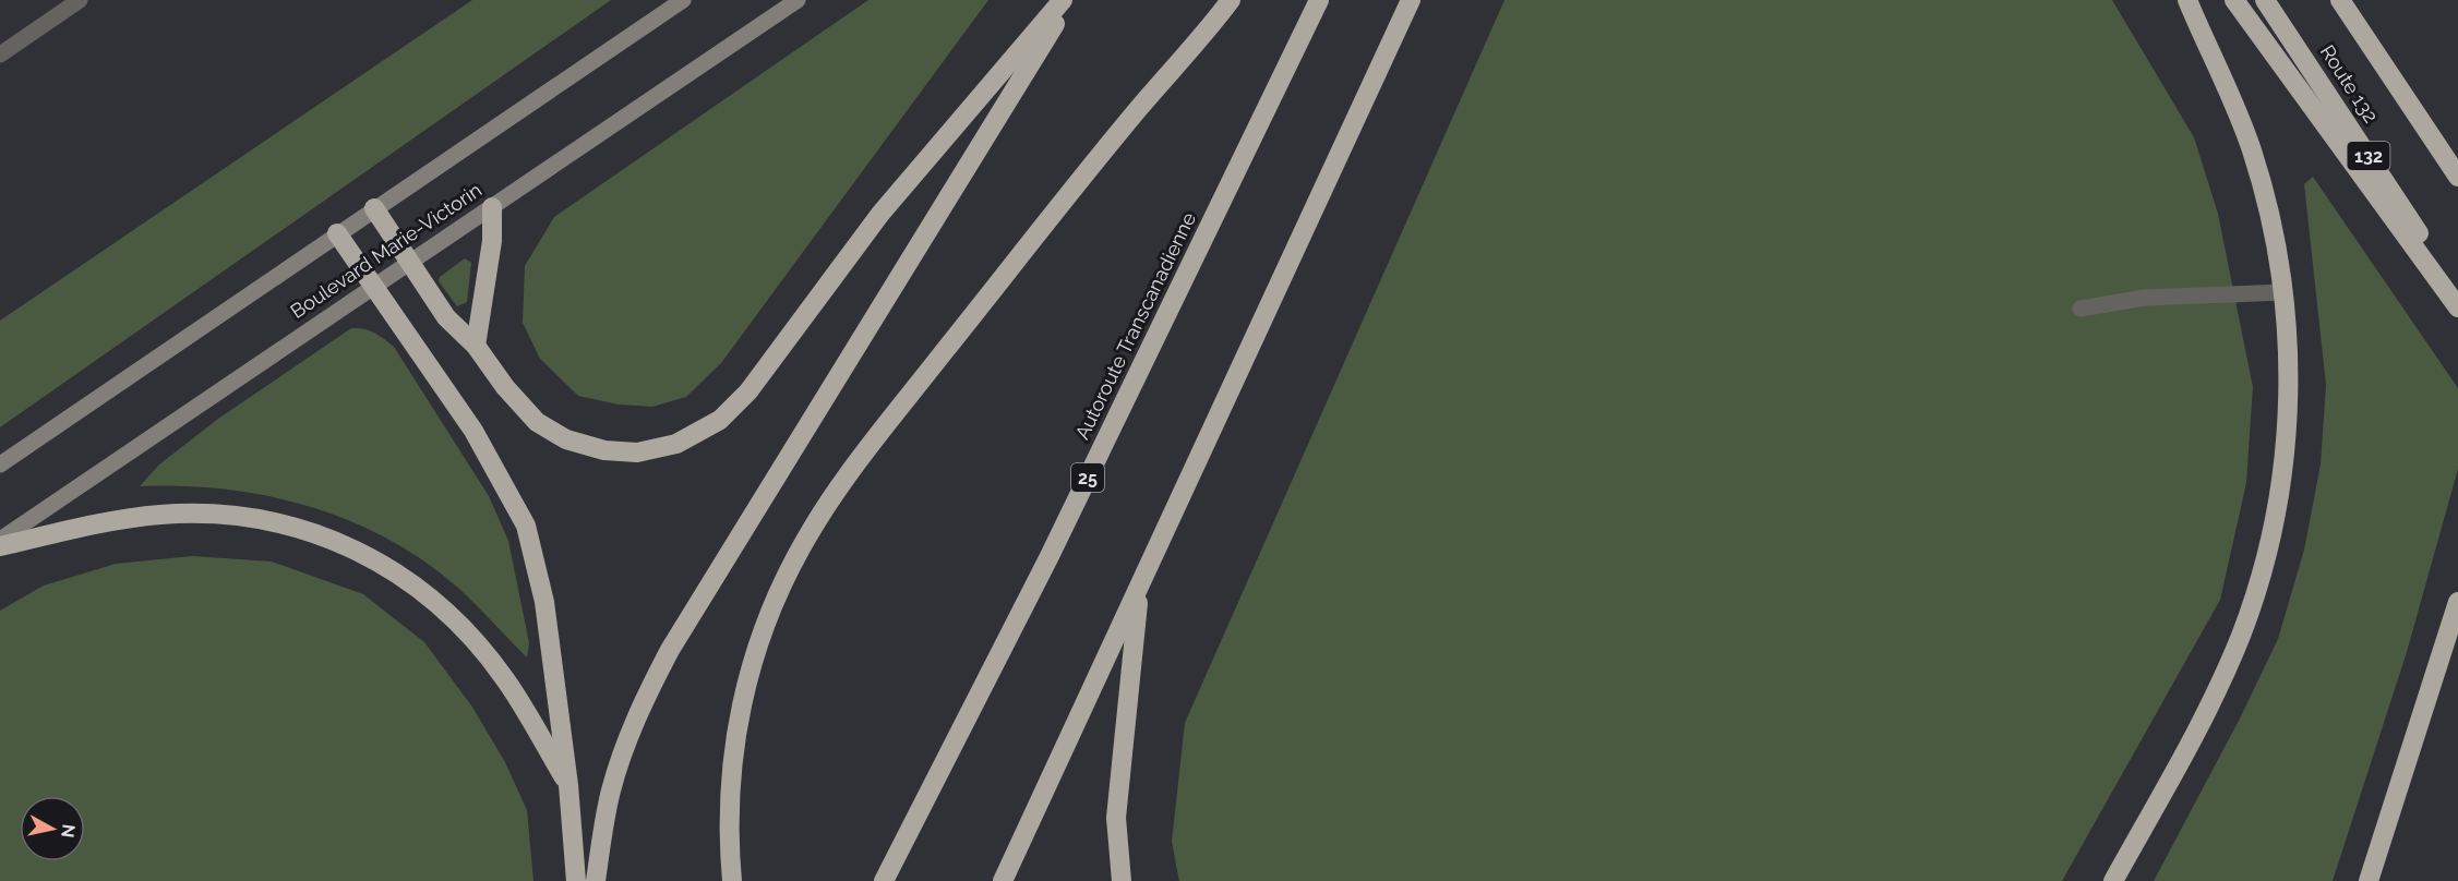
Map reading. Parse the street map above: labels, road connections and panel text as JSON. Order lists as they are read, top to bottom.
{
  "streets": {
    "highway": [
      "Route 132",
      "132",
      "Autoroute Transcanadienne",
      "25"
    ],
    "street": ["Boulevard Marie-Victorin"]
  },
  "north": "right"
}
